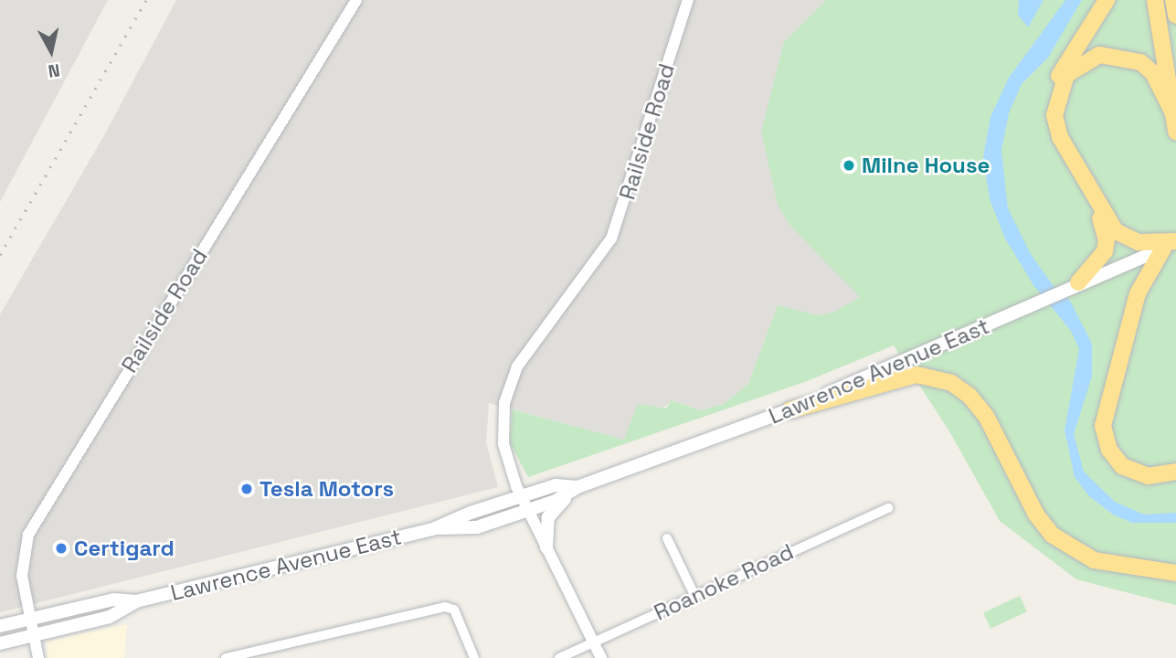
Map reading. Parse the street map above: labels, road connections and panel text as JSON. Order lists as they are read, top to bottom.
{
  "streets": {
    "main road": ["Lawrence Avenue East"],
    "street": ["Railside Road", "Roanoke Road"]
  },
  "crossings": [
    ["Railside Road", "Lawrence Avenue East"],
    ["Railside Road", "Roanoke Road"]
  ],
  "places": ["Milne House", "Tesla Motors", "Certigard"],
  "north": "bottom"
}
